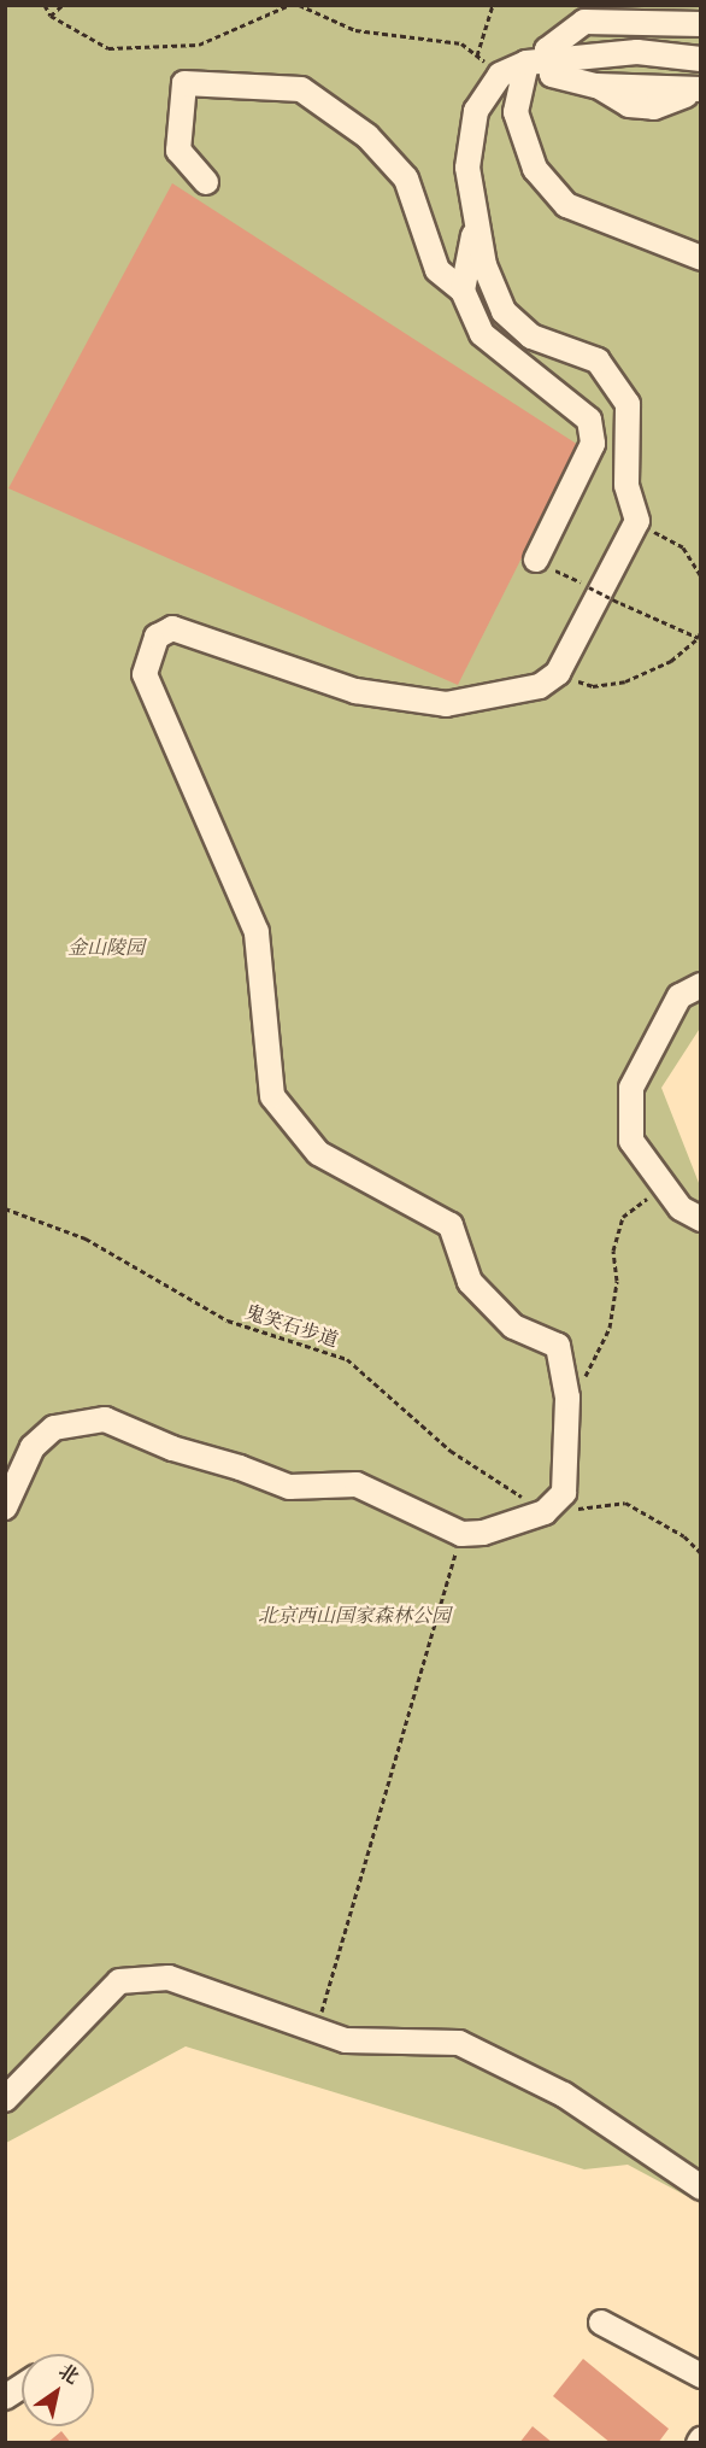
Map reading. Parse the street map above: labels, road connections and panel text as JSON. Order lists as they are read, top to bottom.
{
  "streets": {
    "path": ["鬼笑石步道"]
  },
  "parks": ["金山陵园", "北京西山国家森林公园"],
  "north": "top right"
}
